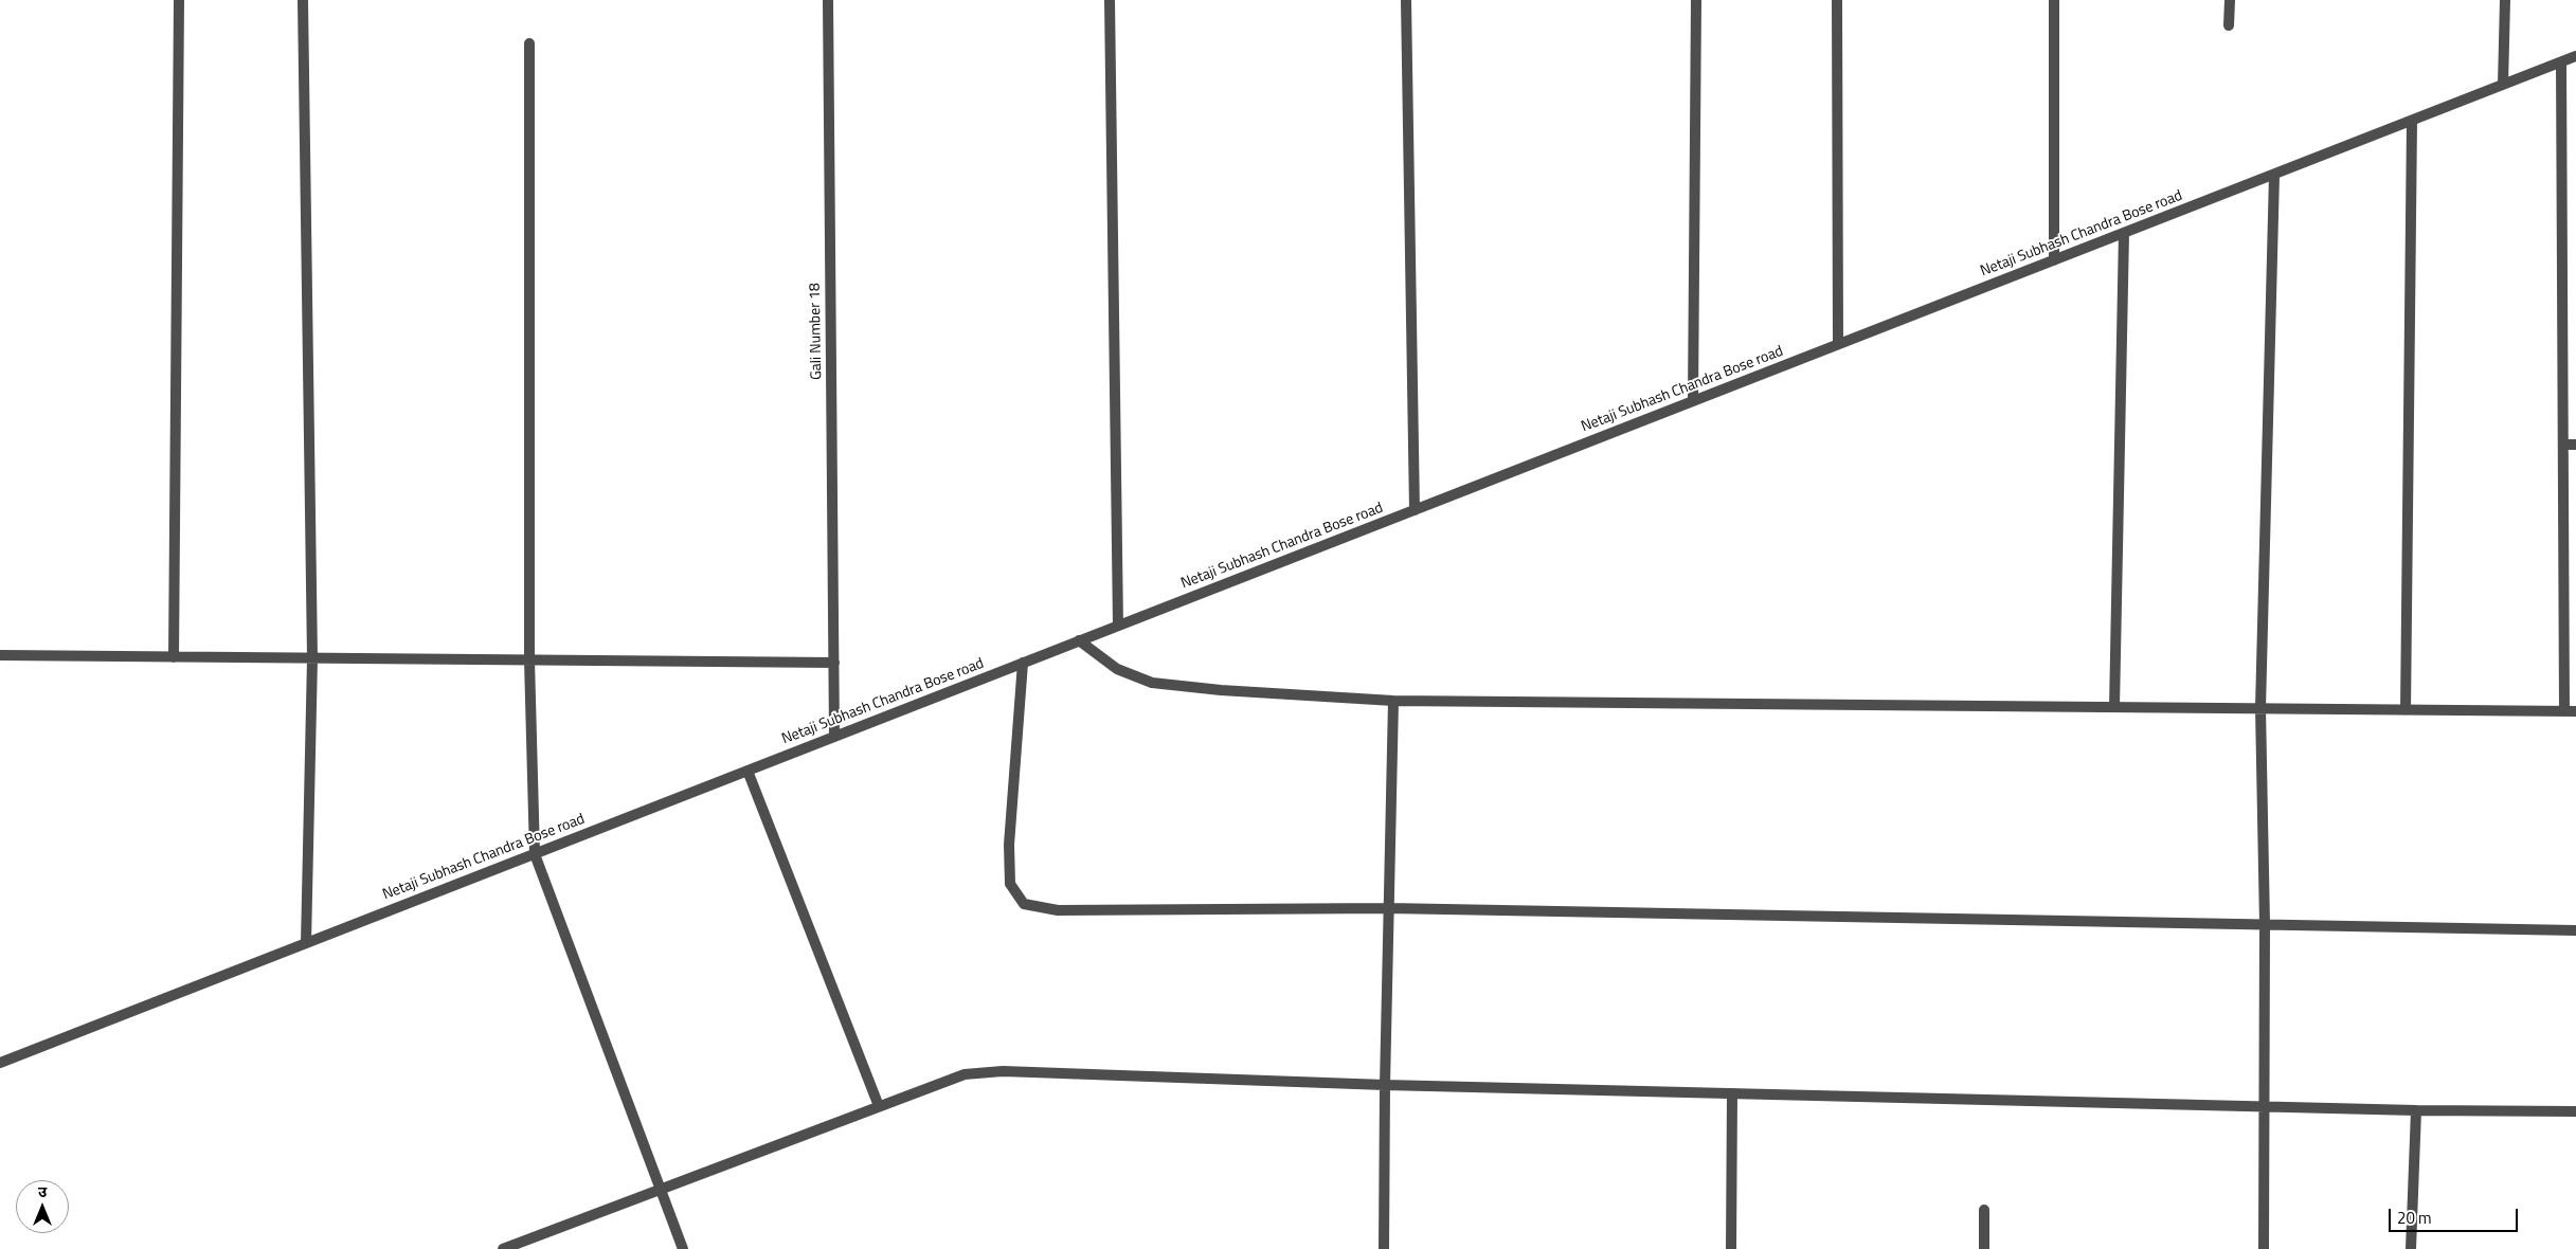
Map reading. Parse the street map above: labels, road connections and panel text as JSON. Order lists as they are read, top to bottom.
{
  "streets": {
    "street": ["Netaji Subhash Chandra Bose road", "Gali Number 18"]
  },
  "crossings": [
    ["Netaji Subhash Chandra Bose road", "Gali Number 18"]
  ],
  "scale_bar": "20 m",
  "north": "top"
}
